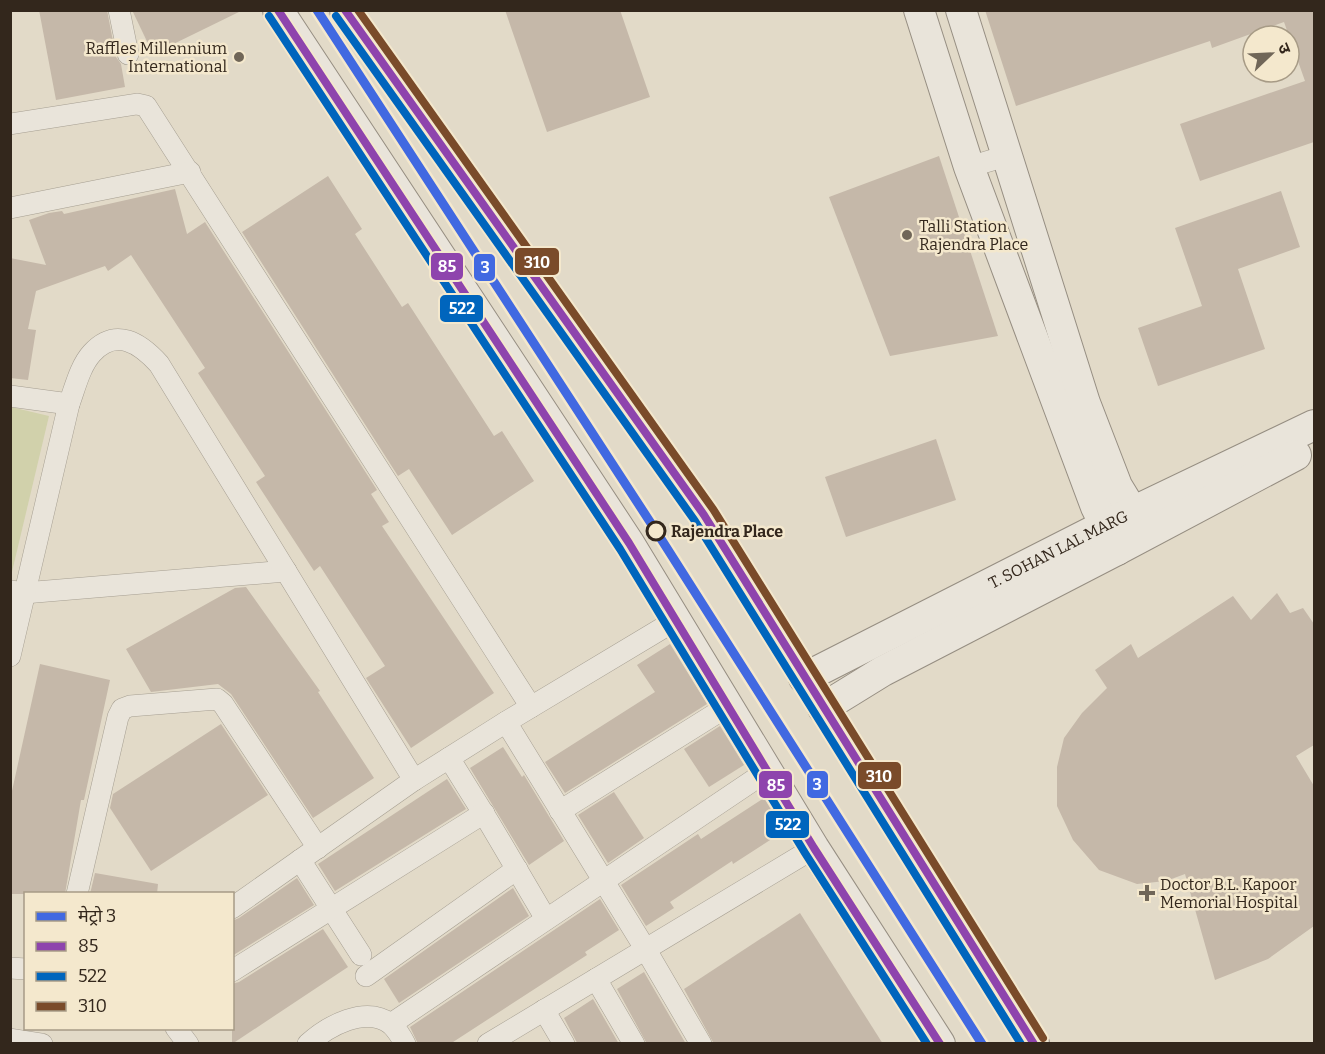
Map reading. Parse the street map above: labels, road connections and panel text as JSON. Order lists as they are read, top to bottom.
{
  "streets": {
    "main road": ["T. SOHAN LAL MARG"]
  },
  "places": {
    "other": ["Raffles Millennium International", "Talli Station Rajendra Place", "Rajendra Place"],
    "health": ["Doctor B.L. Kapoor Memorial Hospital"]
  },
  "lines": [
    "metro line 3",
    "transit line 85",
    "transit line 310",
    "transit line 522"
  ],
  "legend": [
    "मेट्रो 3",
    "85",
    "522",
    "310"
  ],
  "north": "top right"
}
